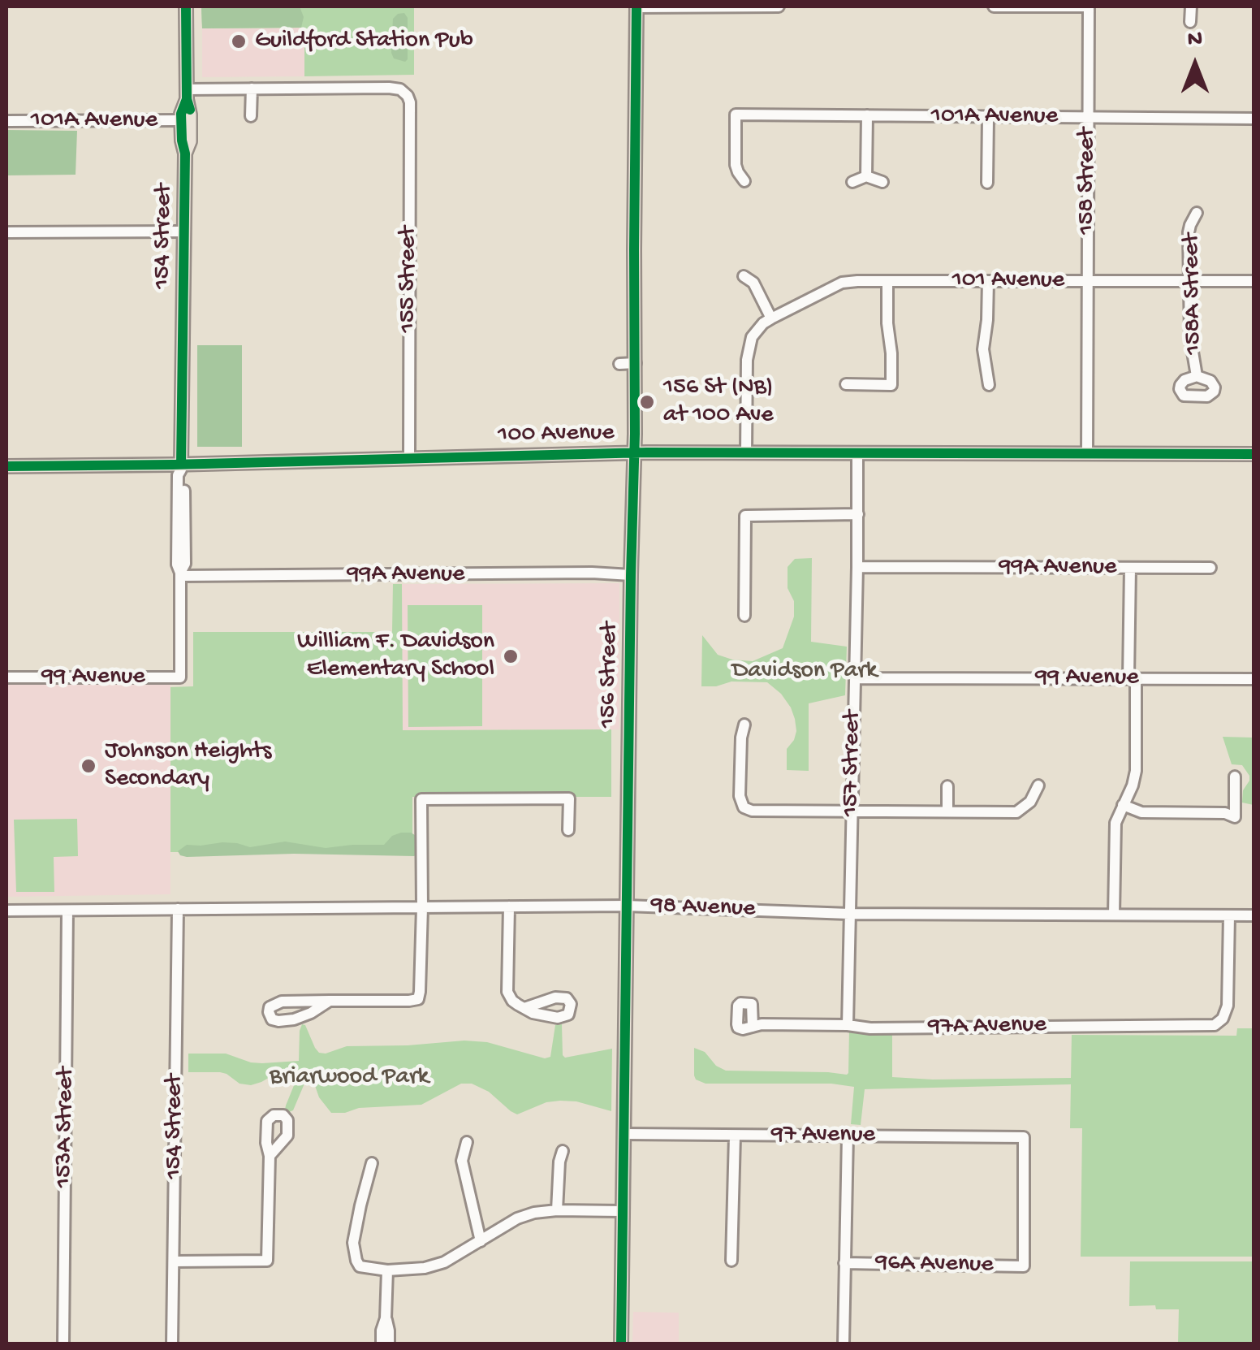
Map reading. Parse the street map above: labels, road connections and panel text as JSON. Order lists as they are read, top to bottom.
{
  "streets": {
    "main road": ["154 Street", "100 Avenue", "156 Street"],
    "street": [
      "101A Avenue",
      "158 Street",
      "155 Street",
      "101 Avenue",
      "158A Street",
      "99A Avenue",
      "99 Avenue",
      "157 Street",
      "98 Avenue",
      "97A Avenue",
      "153A Street",
      "97 Avenue",
      "96A Avenue"
    ]
  },
  "crossings": [
    ["101A Avenue", "158 Street"],
    ["101A Avenue", "154 Street"],
    ["101A Avenue", "155 Street"],
    ["158 Street", "101 Avenue"],
    ["158 Street", "100 Avenue"],
    ["154 Street", "100 Avenue"],
    ["154 Street", "99A Avenue"],
    ["154 Street", "99 Avenue"],
    ["154 Street", "98 Avenue"],
    ["155 Street", "100 Avenue"],
    ["101 Avenue", "158A Street"],
    ["100 Avenue", "156 Street"],
    ["100 Avenue", "157 Street"],
    ["99A Avenue", "156 Street"],
    ["99A Avenue", "157 Street"],
    ["156 Street", "98 Avenue"],
    ["156 Street", "97 Avenue"],
    ["99 Avenue", "157 Street"],
    ["157 Street", "98 Avenue"],
    ["157 Street", "97A Avenue"],
    ["98 Avenue", "97A Avenue"],
    ["98 Avenue", "153A Street"],
    ["97 Avenue", "96A Avenue"]
  ],
  "parks": ["Davidson Park", "Briarwood Park"],
  "places": [
    "Guildford Station Pub",
    "156 St (NB) at 100 Ave",
    "William F. Davidson Elementary School",
    "Johnson Heights Secondary"
  ],
  "north": "top"
}
